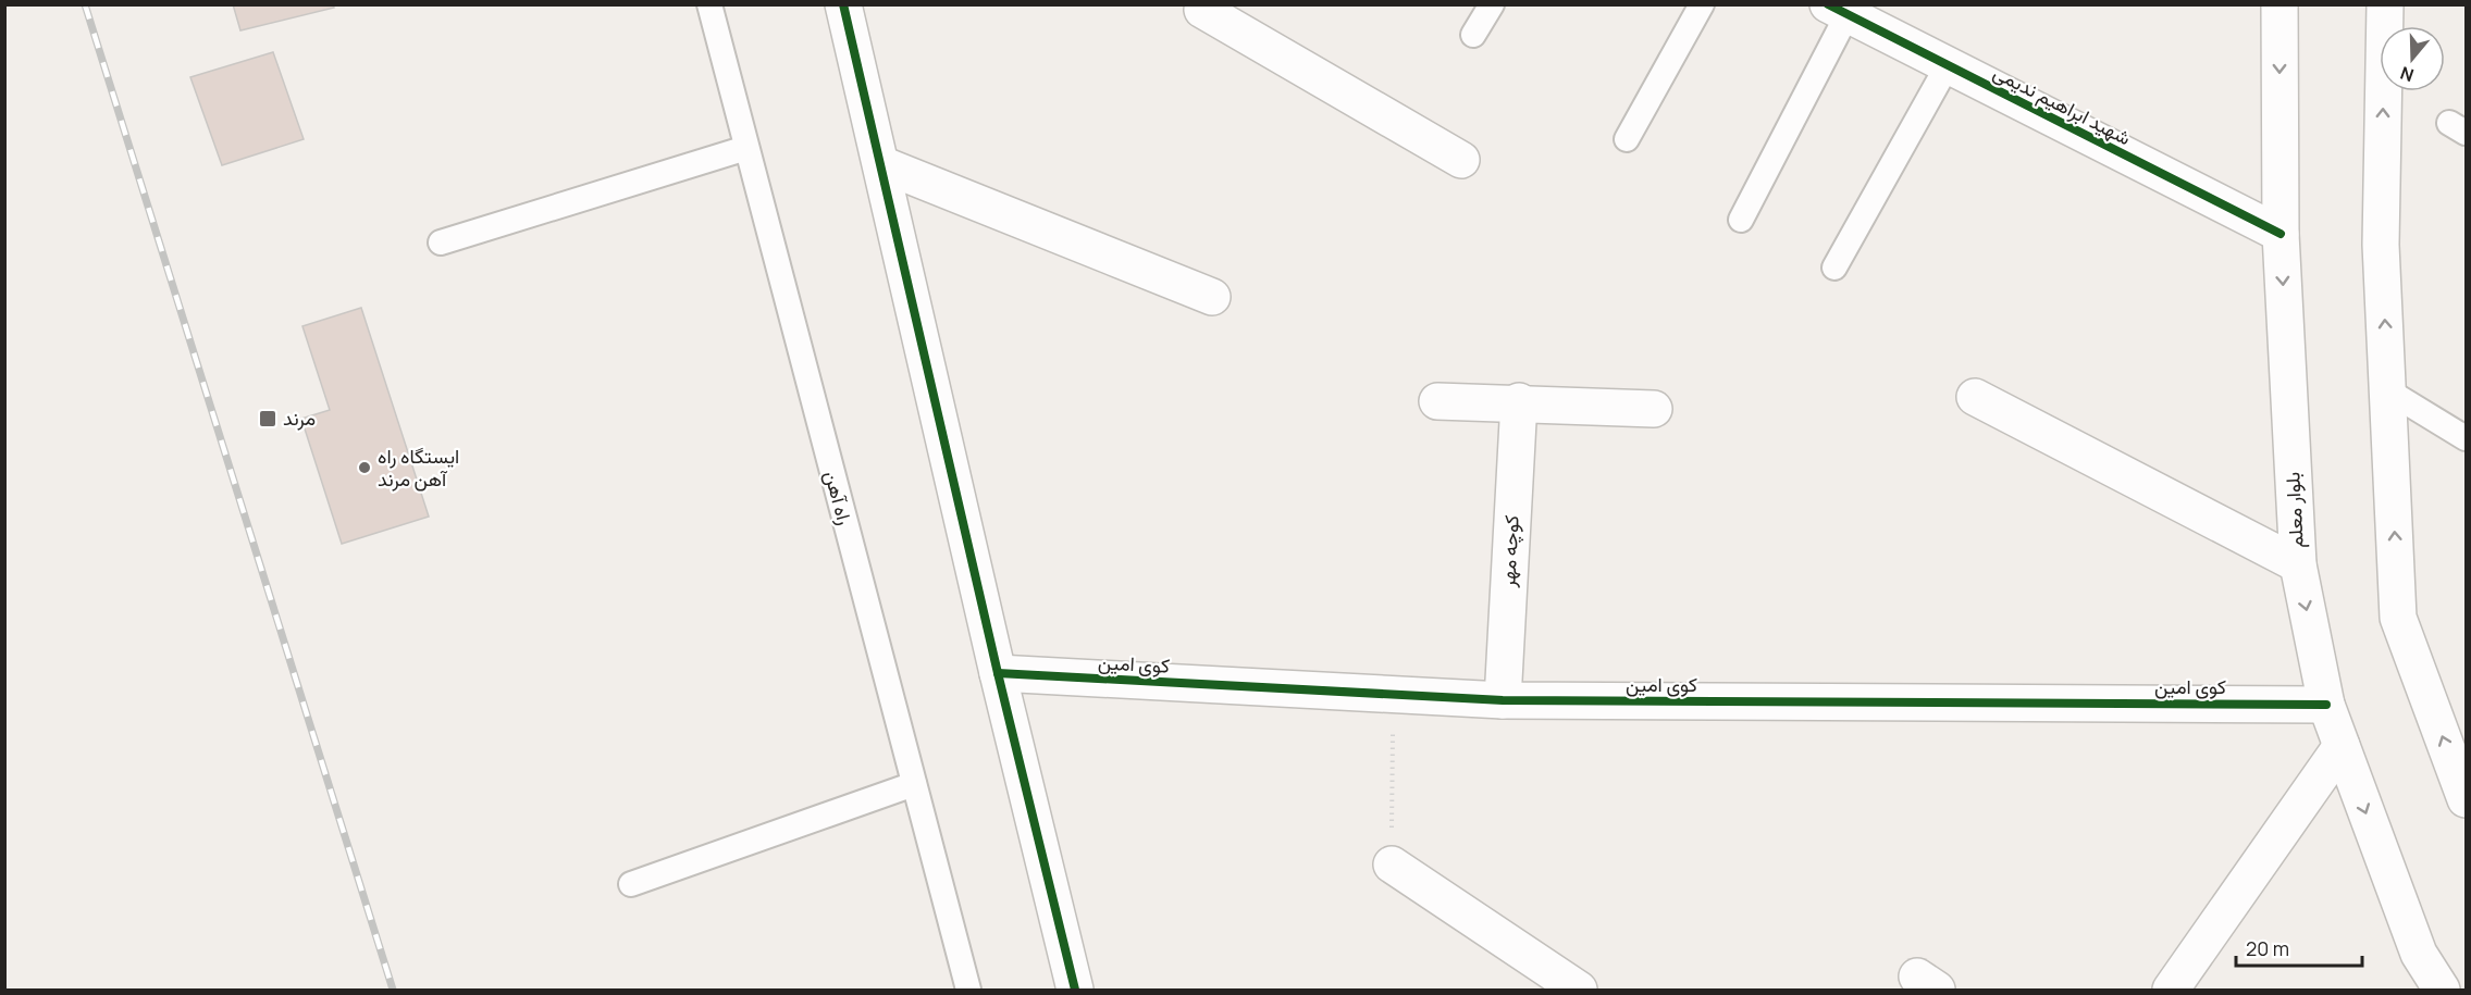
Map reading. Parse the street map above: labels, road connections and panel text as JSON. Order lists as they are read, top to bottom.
{
  "streets": {
    "street": [
      "شهید ابراهیم ندیمی",
      "بلوار معلم",
      "کوچه مهر",
      "کوی امین"
    ],
    "lane": ["راه آهن"]
  },
  "crossings": [
    ["شهید ابراهیم ندیمی", "بلوار معلم"],
    ["بلوار معلم", "کوی امین"],
    ["کوچه مهر", "کوی امین"]
  ],
  "places": {
    "transit": ["مرند"],
    "other": ["ایستگاه راه آهن مرند"]
  },
  "scale_bar": "20 m",
  "north": "bottom"
}
